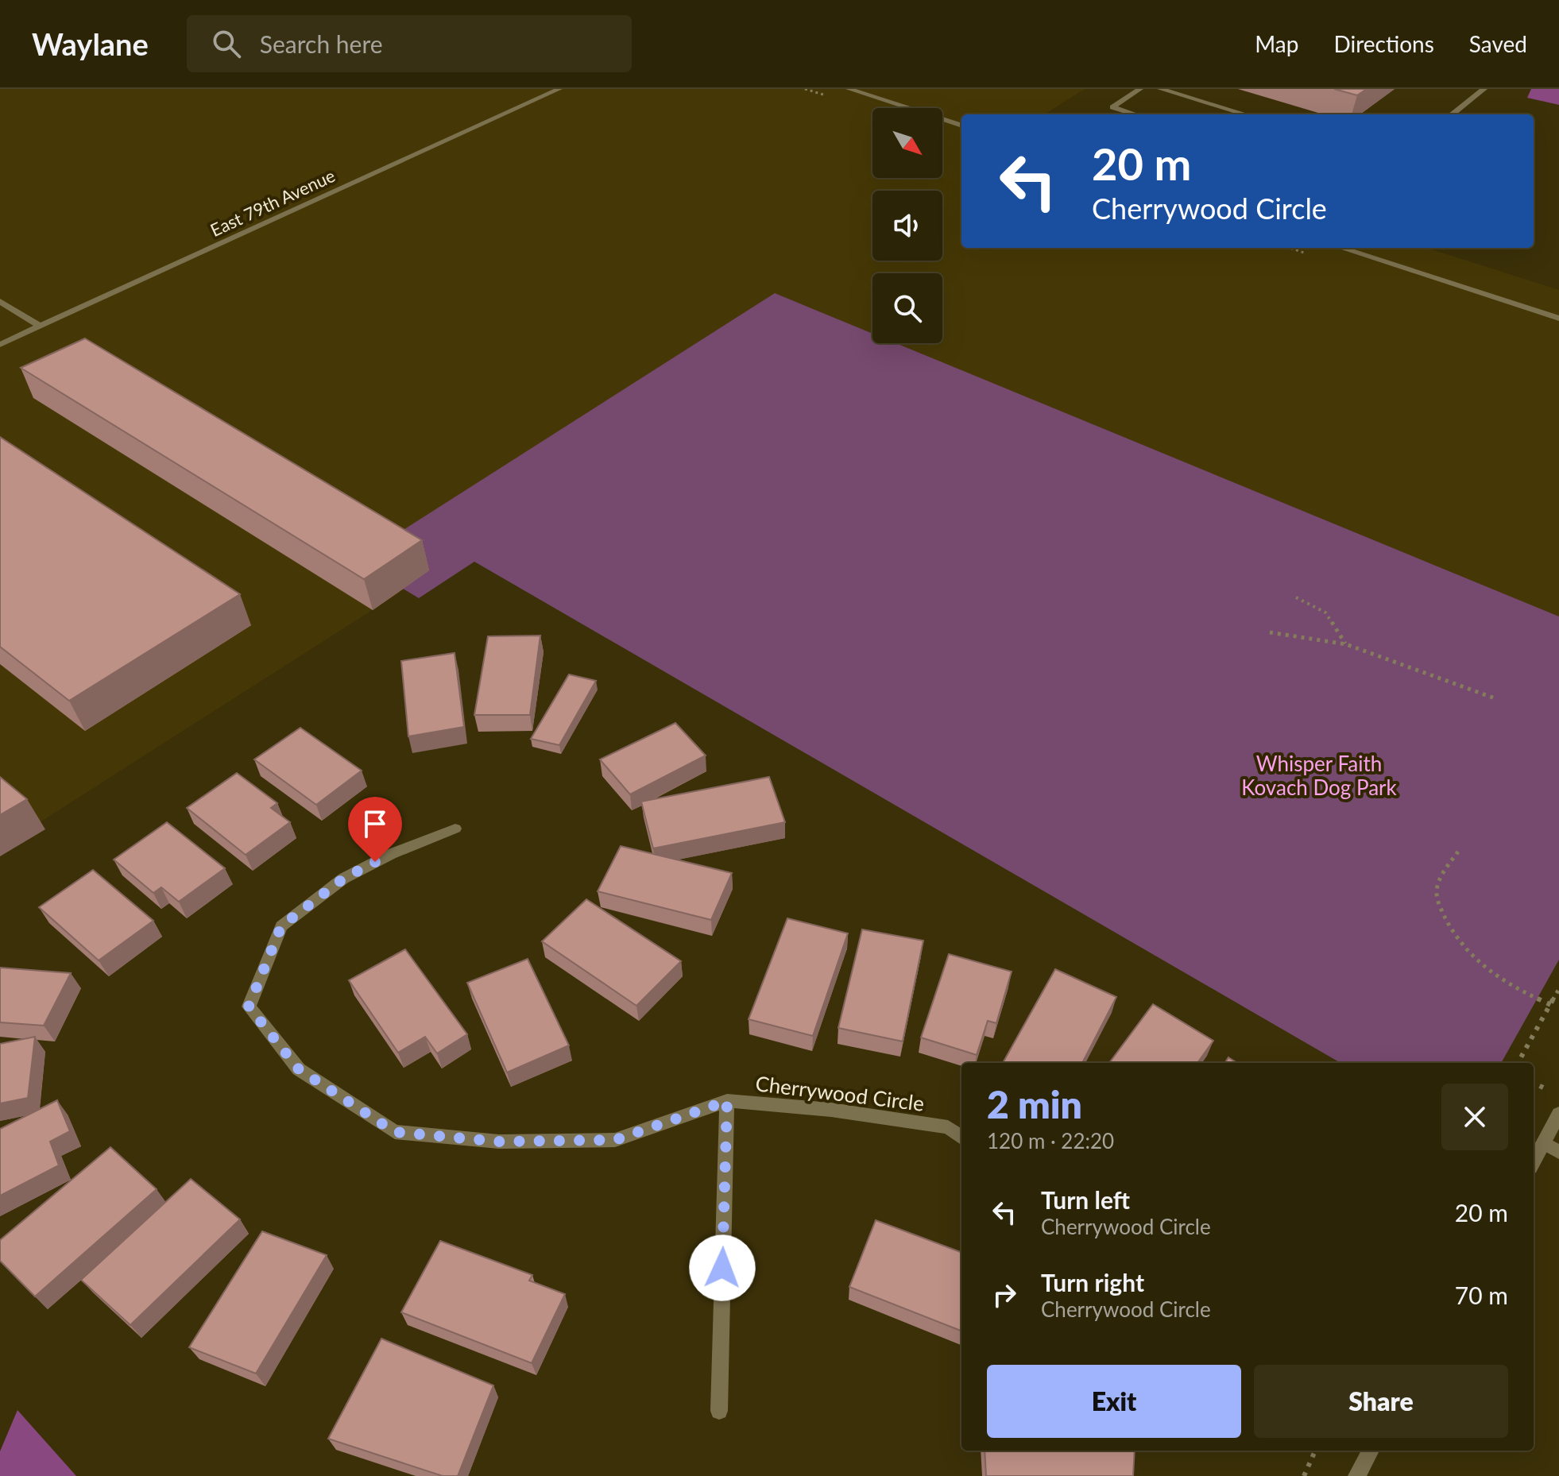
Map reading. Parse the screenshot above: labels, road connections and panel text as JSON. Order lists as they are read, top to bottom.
{
  "streets": {
    "street": ["East 79th Avenue", "Cherrywood Circle"]
  },
  "parks": ["Whisper Faith Kovach Dog Park"],
  "north": "bottom right",
  "page": {
    "header": "Waylane",
    "search": "Search here",
    "nav": ["Map", "Directions", "Saved"],
    "turn": ["20 m", "Cherrywood Circle"],
    "heading": ["2 min", "120 m · 22:20"],
    "list": [
      {
        "name": "Turn left",
        "note": "Cherrywood Circle",
        "value": "20 m"
      },
      {
        "name": "Turn right",
        "note": "Cherrywood Circle",
        "value": "70 m"
      }
    ],
    "buttons": ["Exit", "Share"]
  }
}
